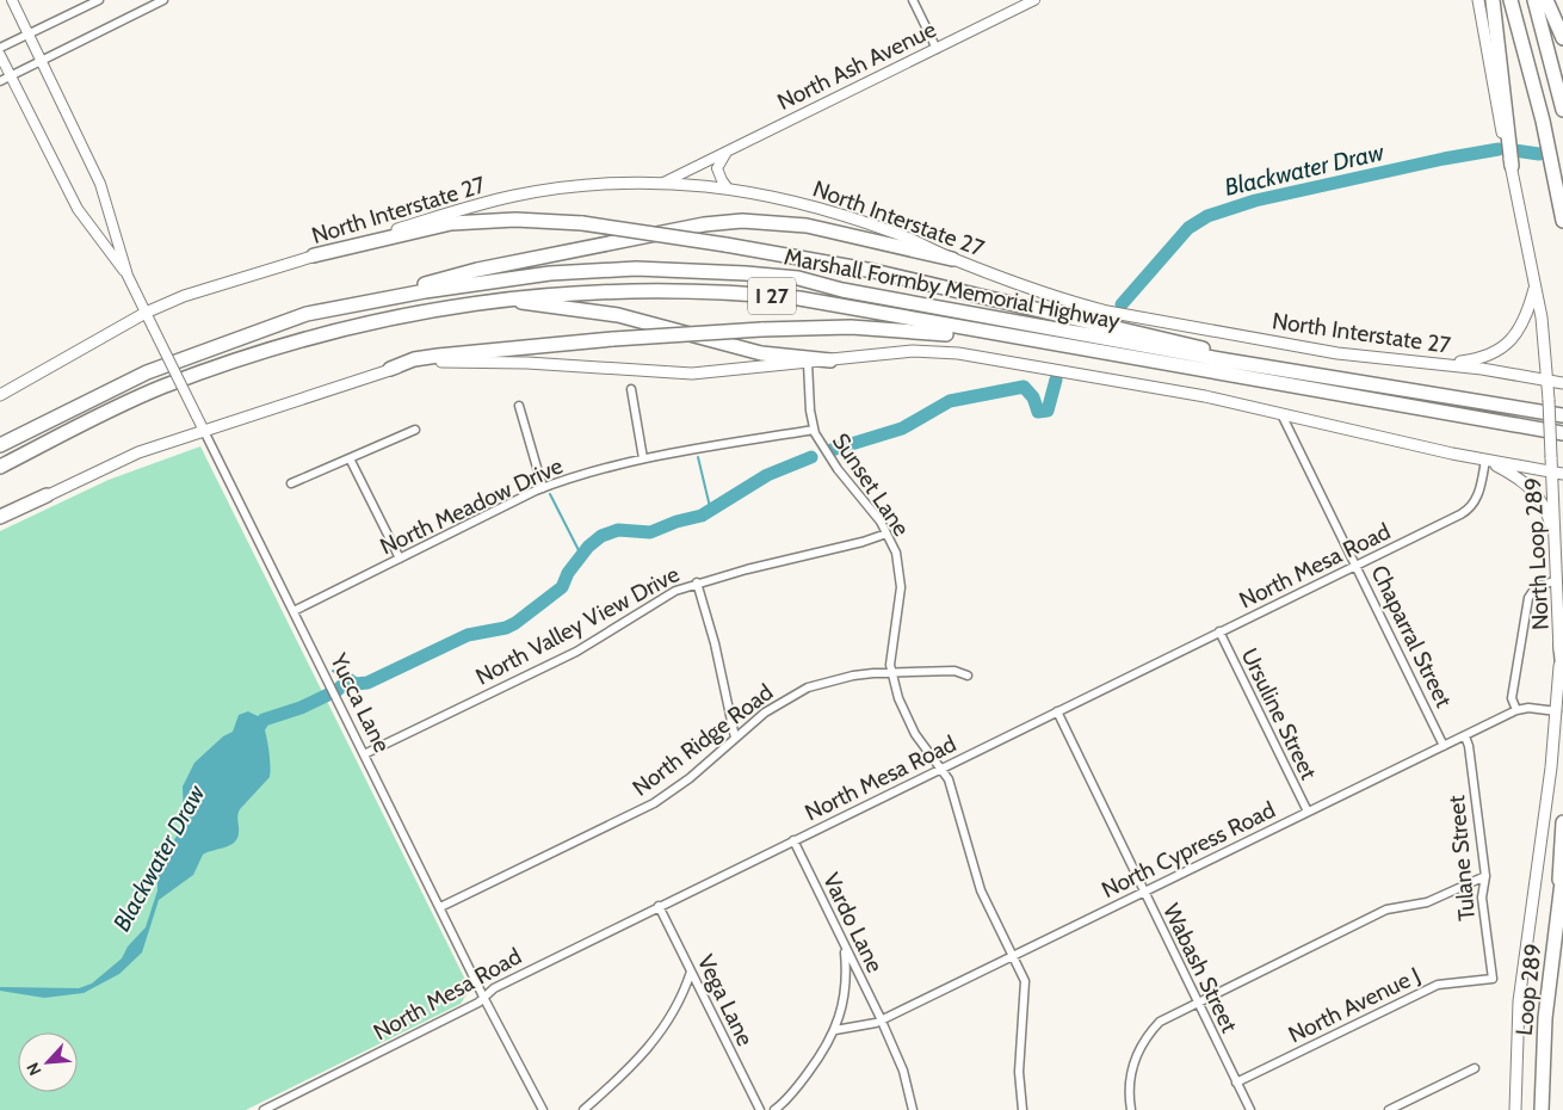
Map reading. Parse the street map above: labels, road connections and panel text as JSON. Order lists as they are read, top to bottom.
{
  "streets": {
    "highway": ["Marshall Formby Memorial Highway", "I 27", "Loop 289"],
    "main road": ["North Interstate 27", "North Loop 289"],
    "street": [
      "North Ash Avenue",
      "Sunset Lane",
      "North Meadow Drive",
      "North Mesa Road",
      "North Valley View Drive",
      "Chaparral Street",
      "Yucca Lane",
      "Ursuline Street",
      "North Ridge Road",
      "North Cypress Road",
      "Tulane Street",
      "Vardo Lane",
      "Wabash Street",
      "Vega Lane",
      "North Avenue J"
    ]
  },
  "crossings": [
    ["North Ash Avenue", "North Interstate 27"],
    ["North Interstate 27", "North Loop 289"],
    ["North Interstate 27", "Yucca Lane"],
    ["Sunset Lane", "North Meadow Drive"],
    ["Sunset Lane", "North Mesa Road"],
    ["Sunset Lane", "North Valley View Drive"],
    ["Sunset Lane", "North Ridge Road"],
    ["Sunset Lane", "North Cypress Road"],
    ["North Meadow Drive", "Yucca Lane"],
    ["North Loop 289", "North Cypress Road"],
    ["North Mesa Road", "Chaparral Street"],
    ["North Mesa Road", "Yucca Lane"],
    ["North Mesa Road", "Ursuline Street"],
    ["North Mesa Road", "Vardo Lane"],
    ["North Mesa Road", "Wabash Street"],
    ["North Mesa Road", "Vega Lane"],
    ["North Valley View Drive", "Yucca Lane"],
    ["Chaparral Street", "North Cypress Road"],
    ["Yucca Lane", "North Ridge Road"],
    ["Ursuline Street", "North Cypress Road"],
    ["North Cypress Road", "Tulane Street"],
    ["North Cypress Road", "Vardo Lane"],
    ["North Cypress Road", "Wabash Street"],
    ["Tulane Street", "North Avenue J"],
    ["Wabash Street", "North Avenue J"]
  ],
  "water": ["Blackwater Draw"],
  "north": "bottom left"
}
